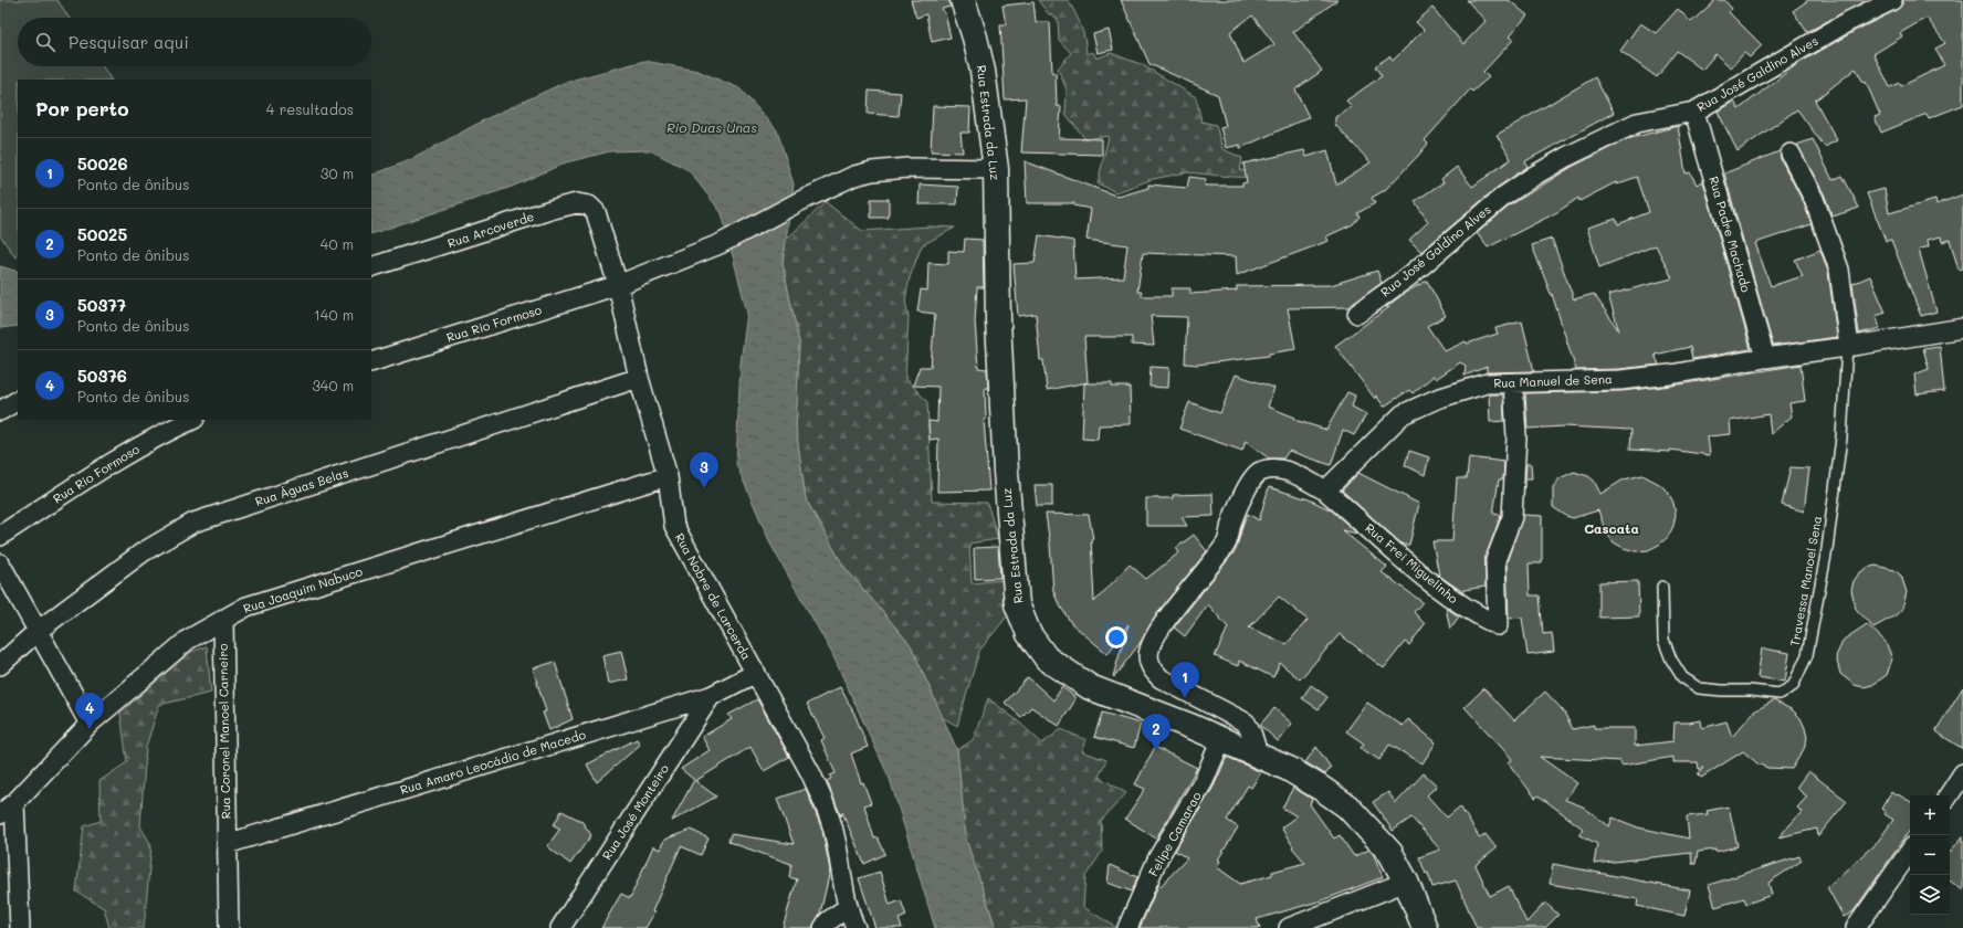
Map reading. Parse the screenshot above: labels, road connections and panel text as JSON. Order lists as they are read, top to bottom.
{
  "streets": {
    "main road": ["Rua Estrada da Luz"],
    "street": [
      "Rua José Galdino Alves",
      "Rua Arcoverde",
      "Rua Padre Machado",
      "Rua Rio Formoso",
      "Rua Manuel de Sena",
      "Rua Águas Belas",
      "Rua Frei Miguelinho",
      "Rua Joaquim Nabuco",
      "Rua Nobre de Larcerda",
      "Rua Coronel Manoel Carneiro",
      "Rua Amaro Leocádio de Macedo",
      "Rua José Monteiro",
      "Felipe Camarao"
    ],
    "lane": ["Travessa Manoel Sena"]
  },
  "crossings": [
    ["Rua José Galdino Alves", "Rua Padre Machado"],
    ["Rua Estrada da Luz", "Rua Rio Formoso"],
    ["Rua Estrada da Luz", "Felipe Camarao"],
    ["Rua Arcoverde", "Rua Nobre de Larcerda"],
    ["Rua Padre Machado", "Rua Manuel de Sena"],
    ["Rua Rio Formoso", "Rua Nobre de Larcerda"],
    ["Rua Manuel de Sena", "Rua Frei Miguelinho"],
    ["Rua Manuel de Sena", "Travessa Manoel Sena"],
    ["Rua Águas Belas", "Rua Nobre de Larcerda"],
    ["Rua Joaquim Nabuco", "Rua Nobre de Larcerda"],
    ["Rua Joaquim Nabuco", "Rua Coronel Manoel Carneiro"],
    ["Rua Nobre de Larcerda", "Rua Amaro Leocádio de Macedo"],
    ["Rua Coronel Manoel Carneiro", "Rua Amaro Leocádio de Macedo"],
    ["Rua Amaro Leocádio de Macedo", "Rua José Monteiro"]
  ],
  "districts": ["Cascata"],
  "water": ["Rio Duas Unas"],
  "page": {
    "search": "Pesquisar aqui",
    "heading": ["Por perto", "4 resultados"],
    "list": [
      {
        "mark": "1",
        "name": "50026",
        "note": "Ponto de ônibus",
        "value": "30 m"
      },
      {
        "mark": "2",
        "name": "50025",
        "note": "Ponto de ônibus",
        "value": "40 m"
      },
      {
        "mark": "3",
        "name": "50377",
        "note": "Ponto de ônibus",
        "value": "140 m"
      },
      {
        "mark": "4",
        "name": "50376",
        "note": "Ponto de ônibus",
        "value": "340 m"
      }
    ],
    "pins": [
      "3",
      "1",
      "4",
      "2"
    ],
    "map_buttons": ["+", "−"]
  }
}
